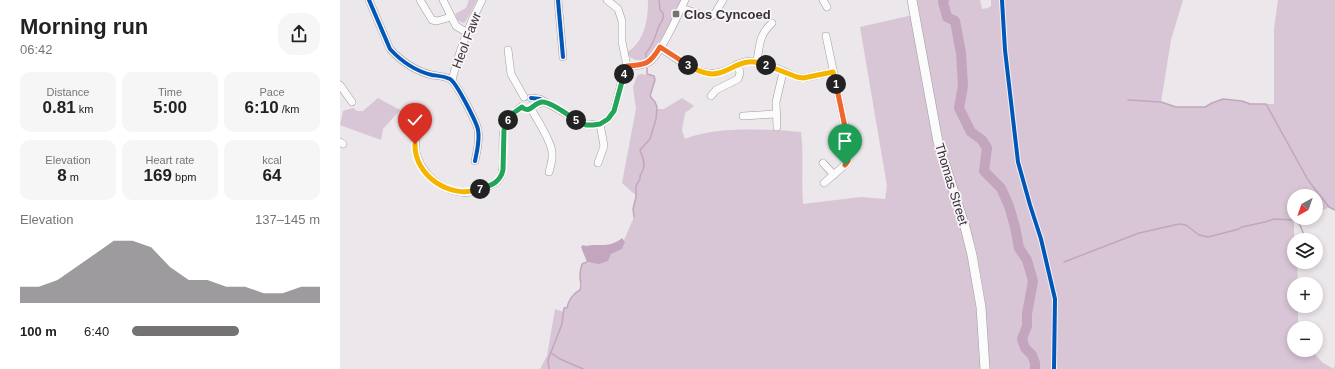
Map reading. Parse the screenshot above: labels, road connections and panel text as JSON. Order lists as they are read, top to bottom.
{
  "streets": {
    "main road": ["Thomas Street"],
    "street": ["Heol Fawr"]
  },
  "places": {
    "transit": ["Clos Cyncoed"]
  },
  "north": "bottom left",
  "page": {
    "heading": ["Morning run", "06:42"],
    "pins": [
      "2",
      "3",
      "4",
      "1",
      "5",
      "6",
      "7"
    ],
    "stats": [
      ["Distance", "0.81 km"],
      ["Time", "5:00"],
      ["Pace", "6:10 /km"],
      ["Elevation", "8 m"],
      ["Heart rate", "169 bpm"],
      ["kcal", "64"]
    ],
    "map_buttons": ["+", "−"],
    "chart": ["Elevation", "137–145 m"],
    "list": [
      {
        "name": "100 m",
        "note": "6:40"
      }
    ]
  }
}
